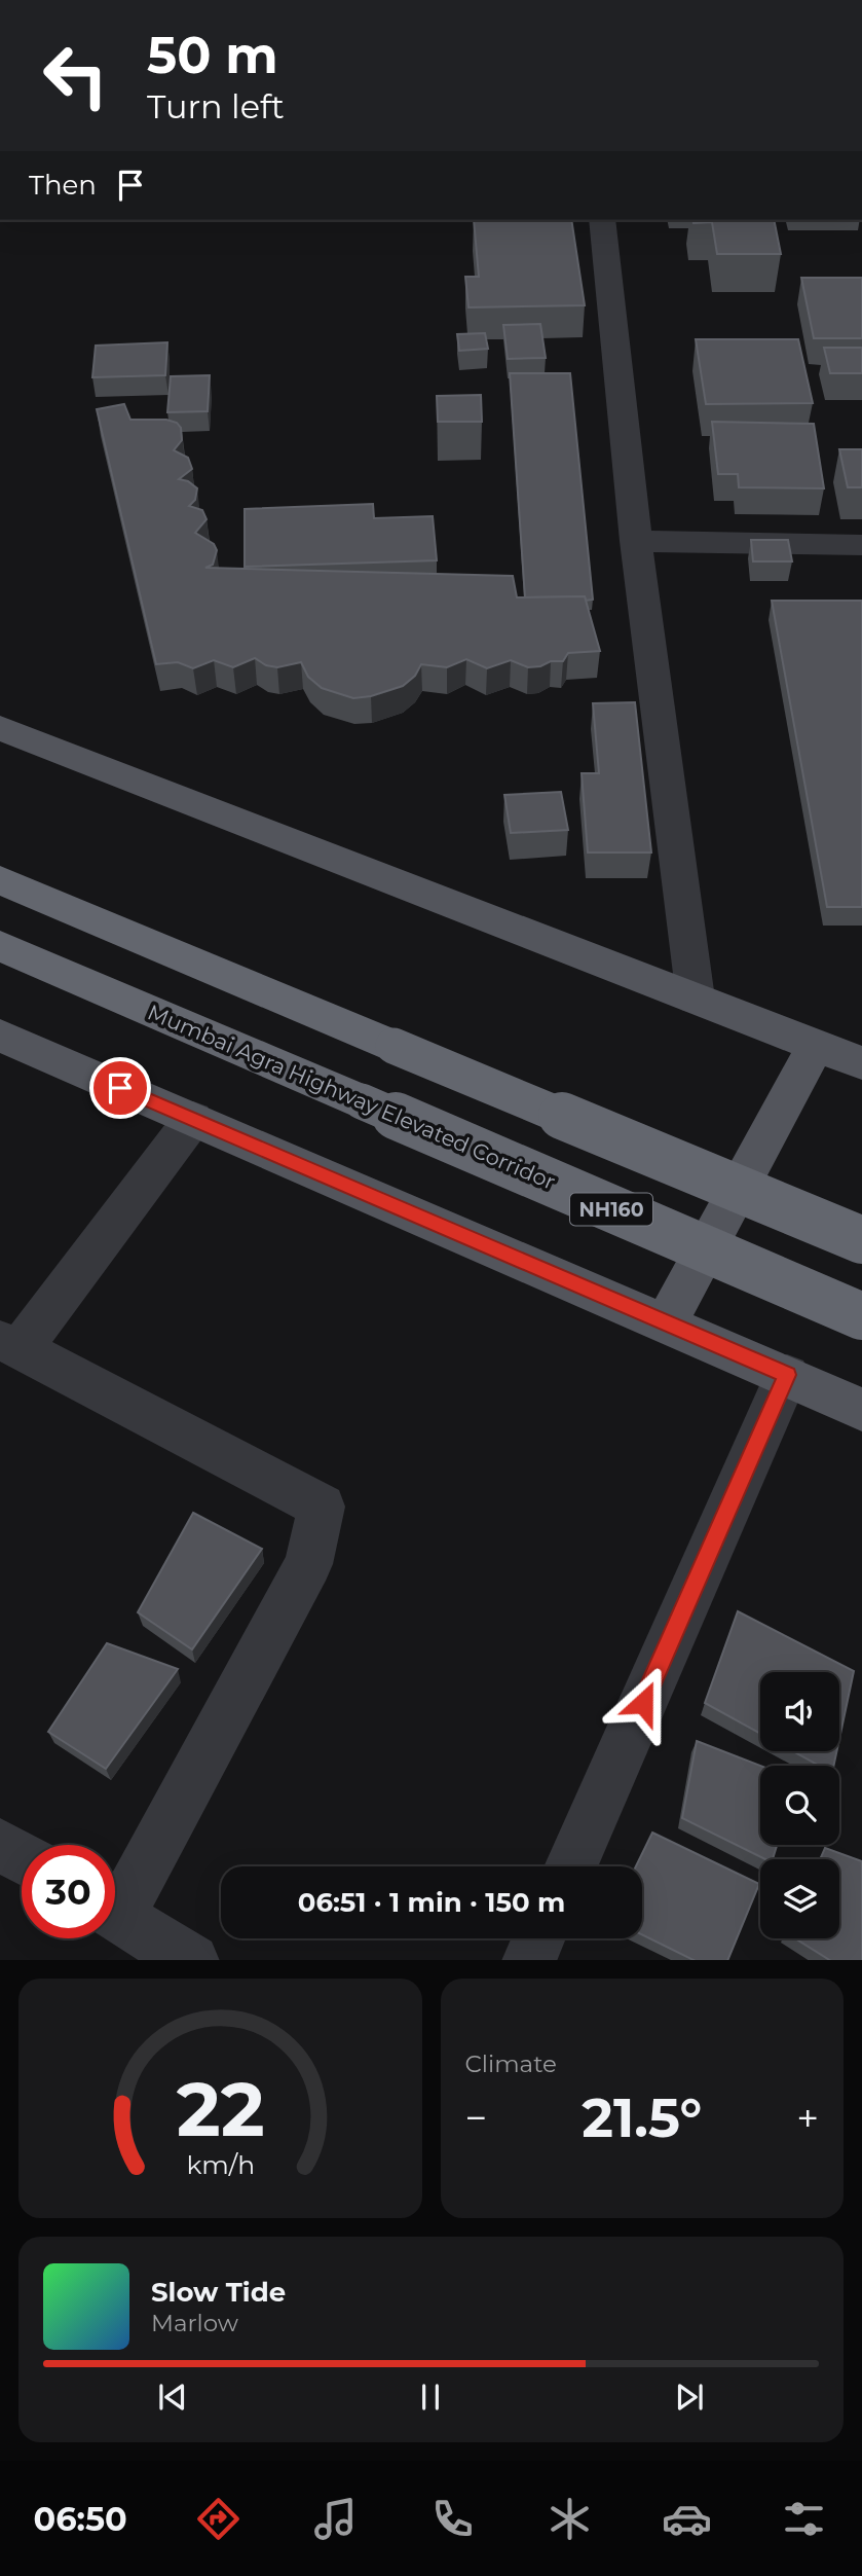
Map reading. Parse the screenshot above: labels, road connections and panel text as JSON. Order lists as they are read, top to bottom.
{
  "streets": {
    "highway": ["Mumbai Agra Highway Elevated Corridor", "NH160"]
  },
  "page": {
    "turn": ["50 m", "Turn left"],
    "then": "Then",
    "limit": "30",
    "trip": "06:51 · 1 min · 150 m",
    "tile": "Climate",
    "heat": ["−", "21.5°", "+"],
    "song": ["Slow Tide", "Marlow"],
    "tabs": "06:50",
    "gauge": ["22", "km/h"]
  }
}
